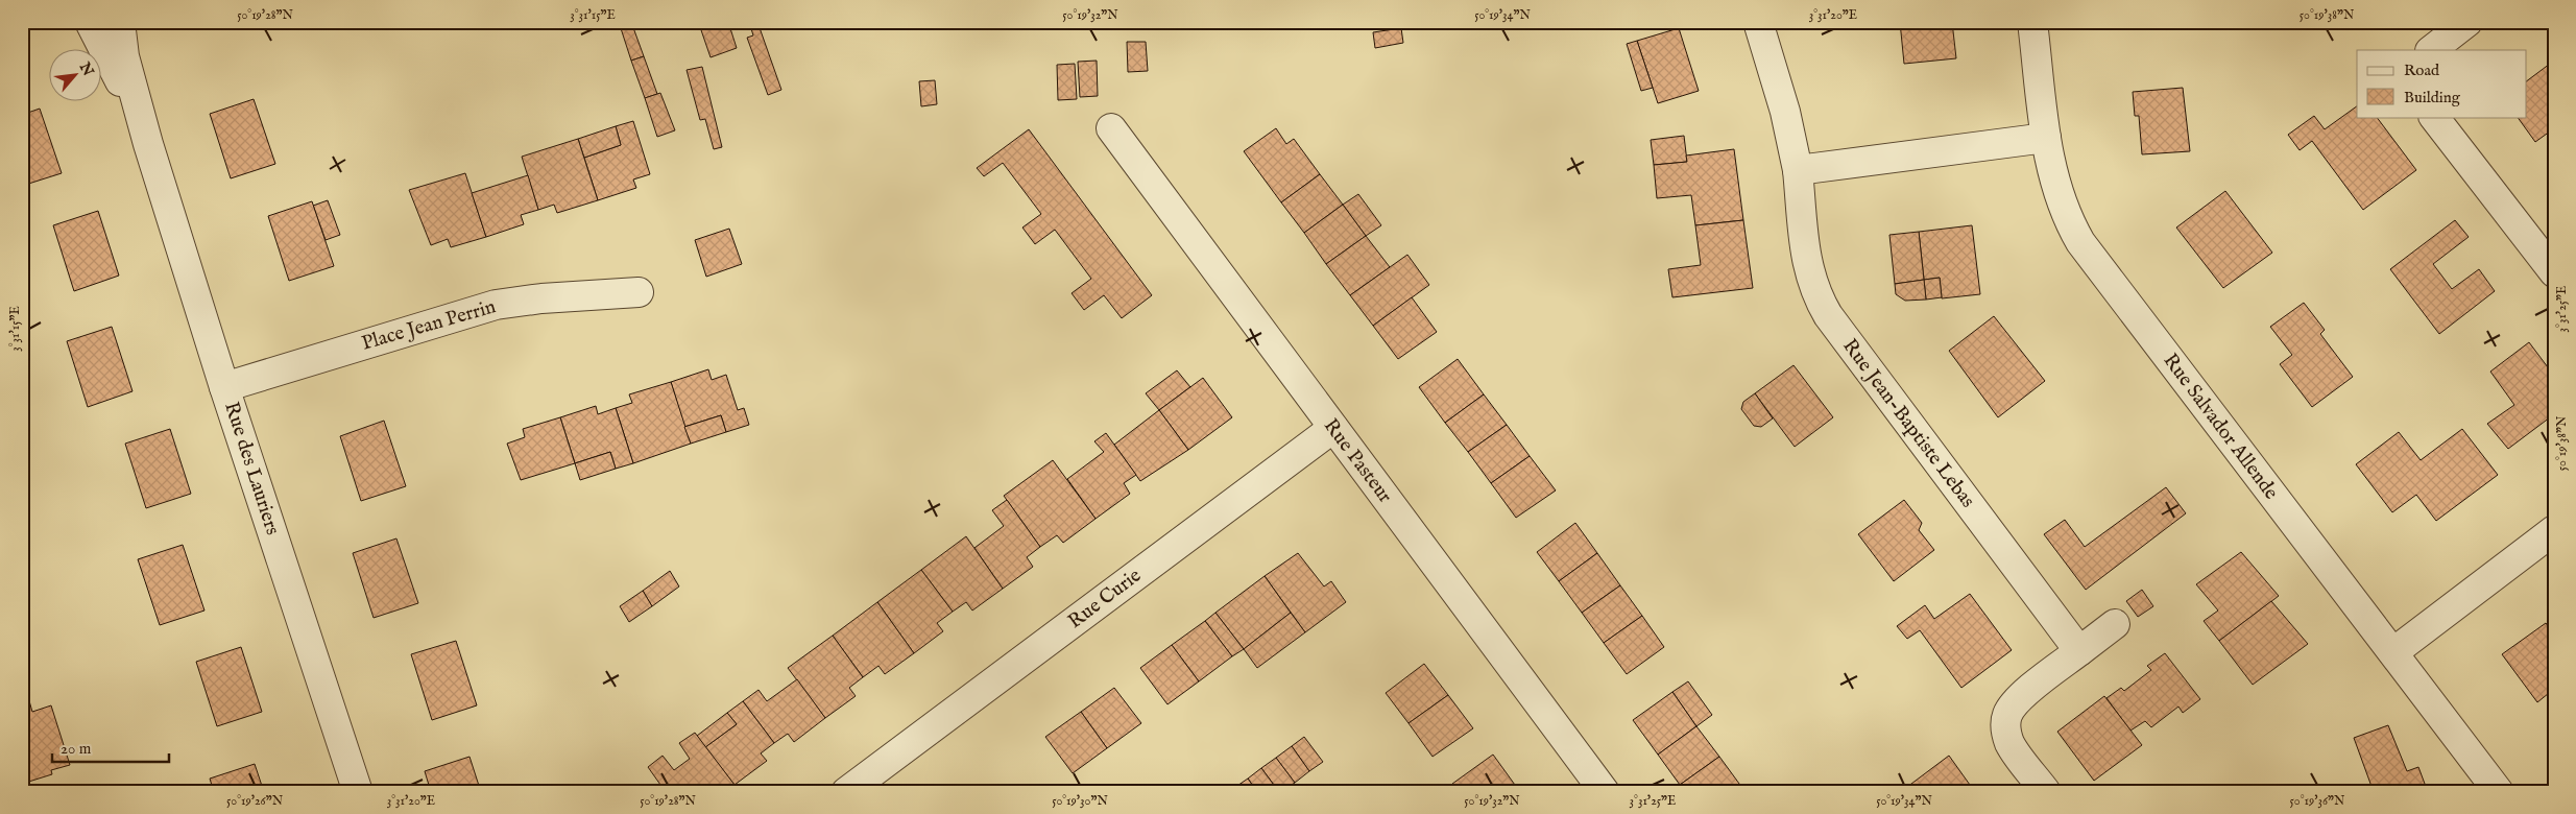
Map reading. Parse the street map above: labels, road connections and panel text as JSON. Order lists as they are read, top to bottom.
{
  "streets": {
    "street": [
      "Place Jean Perrin",
      "Rue Jean-Baptiste Lebas",
      "Rue Salvador Allende",
      "Rue Pasteur",
      "Rue des Lauriers",
      "Rue Curie"
    ]
  },
  "crossings": [
    ["Place Jean Perrin", "Rue des Lauriers"],
    ["Rue Pasteur", "Rue Curie"]
  ],
  "legend": ["Road", "Building"],
  "scale_bar": "20 m",
  "north": "top right",
  "coordinates": [
    "50°19'28\"N",
    "3°31'15\"E",
    "50°19'32\"N",
    "50°19'34\"N",
    "3°31'20\"E",
    "50°19'38\"N",
    "3°31'25\"E",
    "50°19'26\"N",
    "50°19'30\"N",
    "50°19'36\"N"
  ]
}
